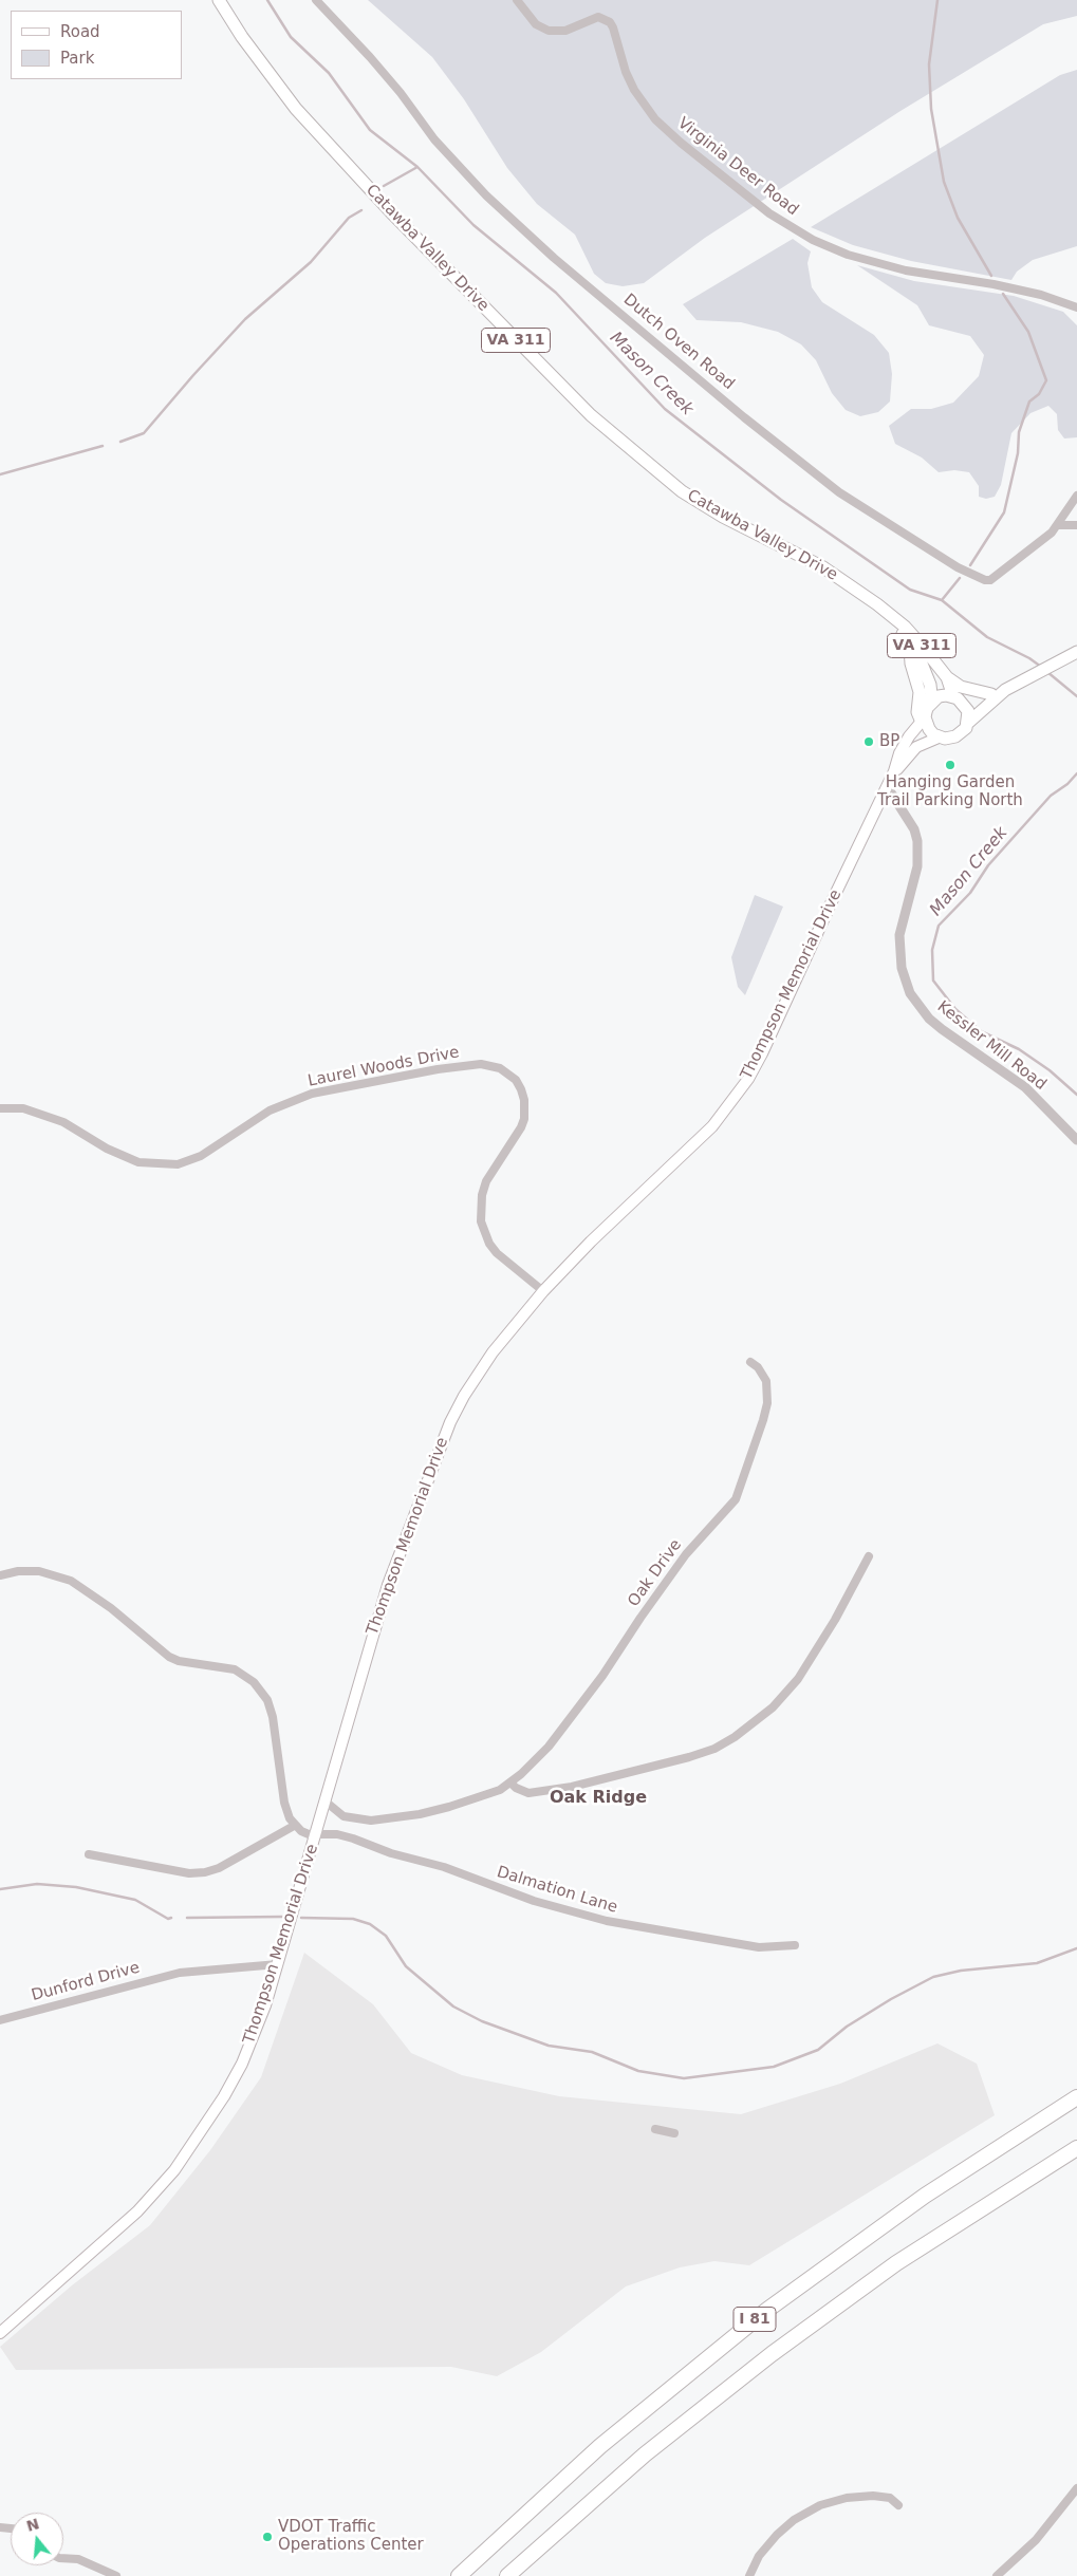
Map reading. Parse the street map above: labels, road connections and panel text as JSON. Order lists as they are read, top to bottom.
{
  "streets": {
    "highway": ["I 81"],
    "main road": ["Catawba Valley Drive", "VA 311", "Thompson Memorial Drive"],
    "street": [
      "Virginia Deer Road",
      "Dutch Oven Road",
      "Kessler Mill Road",
      "Laurel Woods Drive",
      "Oak Drive",
      "Dalmation Lane",
      "Dunford Drive"
    ]
  },
  "crossings": [
    ["Catawba Valley Drive", "Thompson Memorial Drive"],
    ["Thompson Memorial Drive", "Kessler Mill Road"],
    ["Thompson Memorial Drive", "Laurel Woods Drive"],
    ["Thompson Memorial Drive", "Oak Drive"],
    ["Thompson Memorial Drive", "Dalmation Lane"],
    ["Thompson Memorial Drive", "Dunford Drive"]
  ],
  "districts": ["Oak Ridge"],
  "water": ["Mason Creek"],
  "places": ["BP", "Hanging Garden Trail Parking North", "VDOT Traffic Operations Center"],
  "legend": ["Road", "Park"],
  "north": "top"
}
